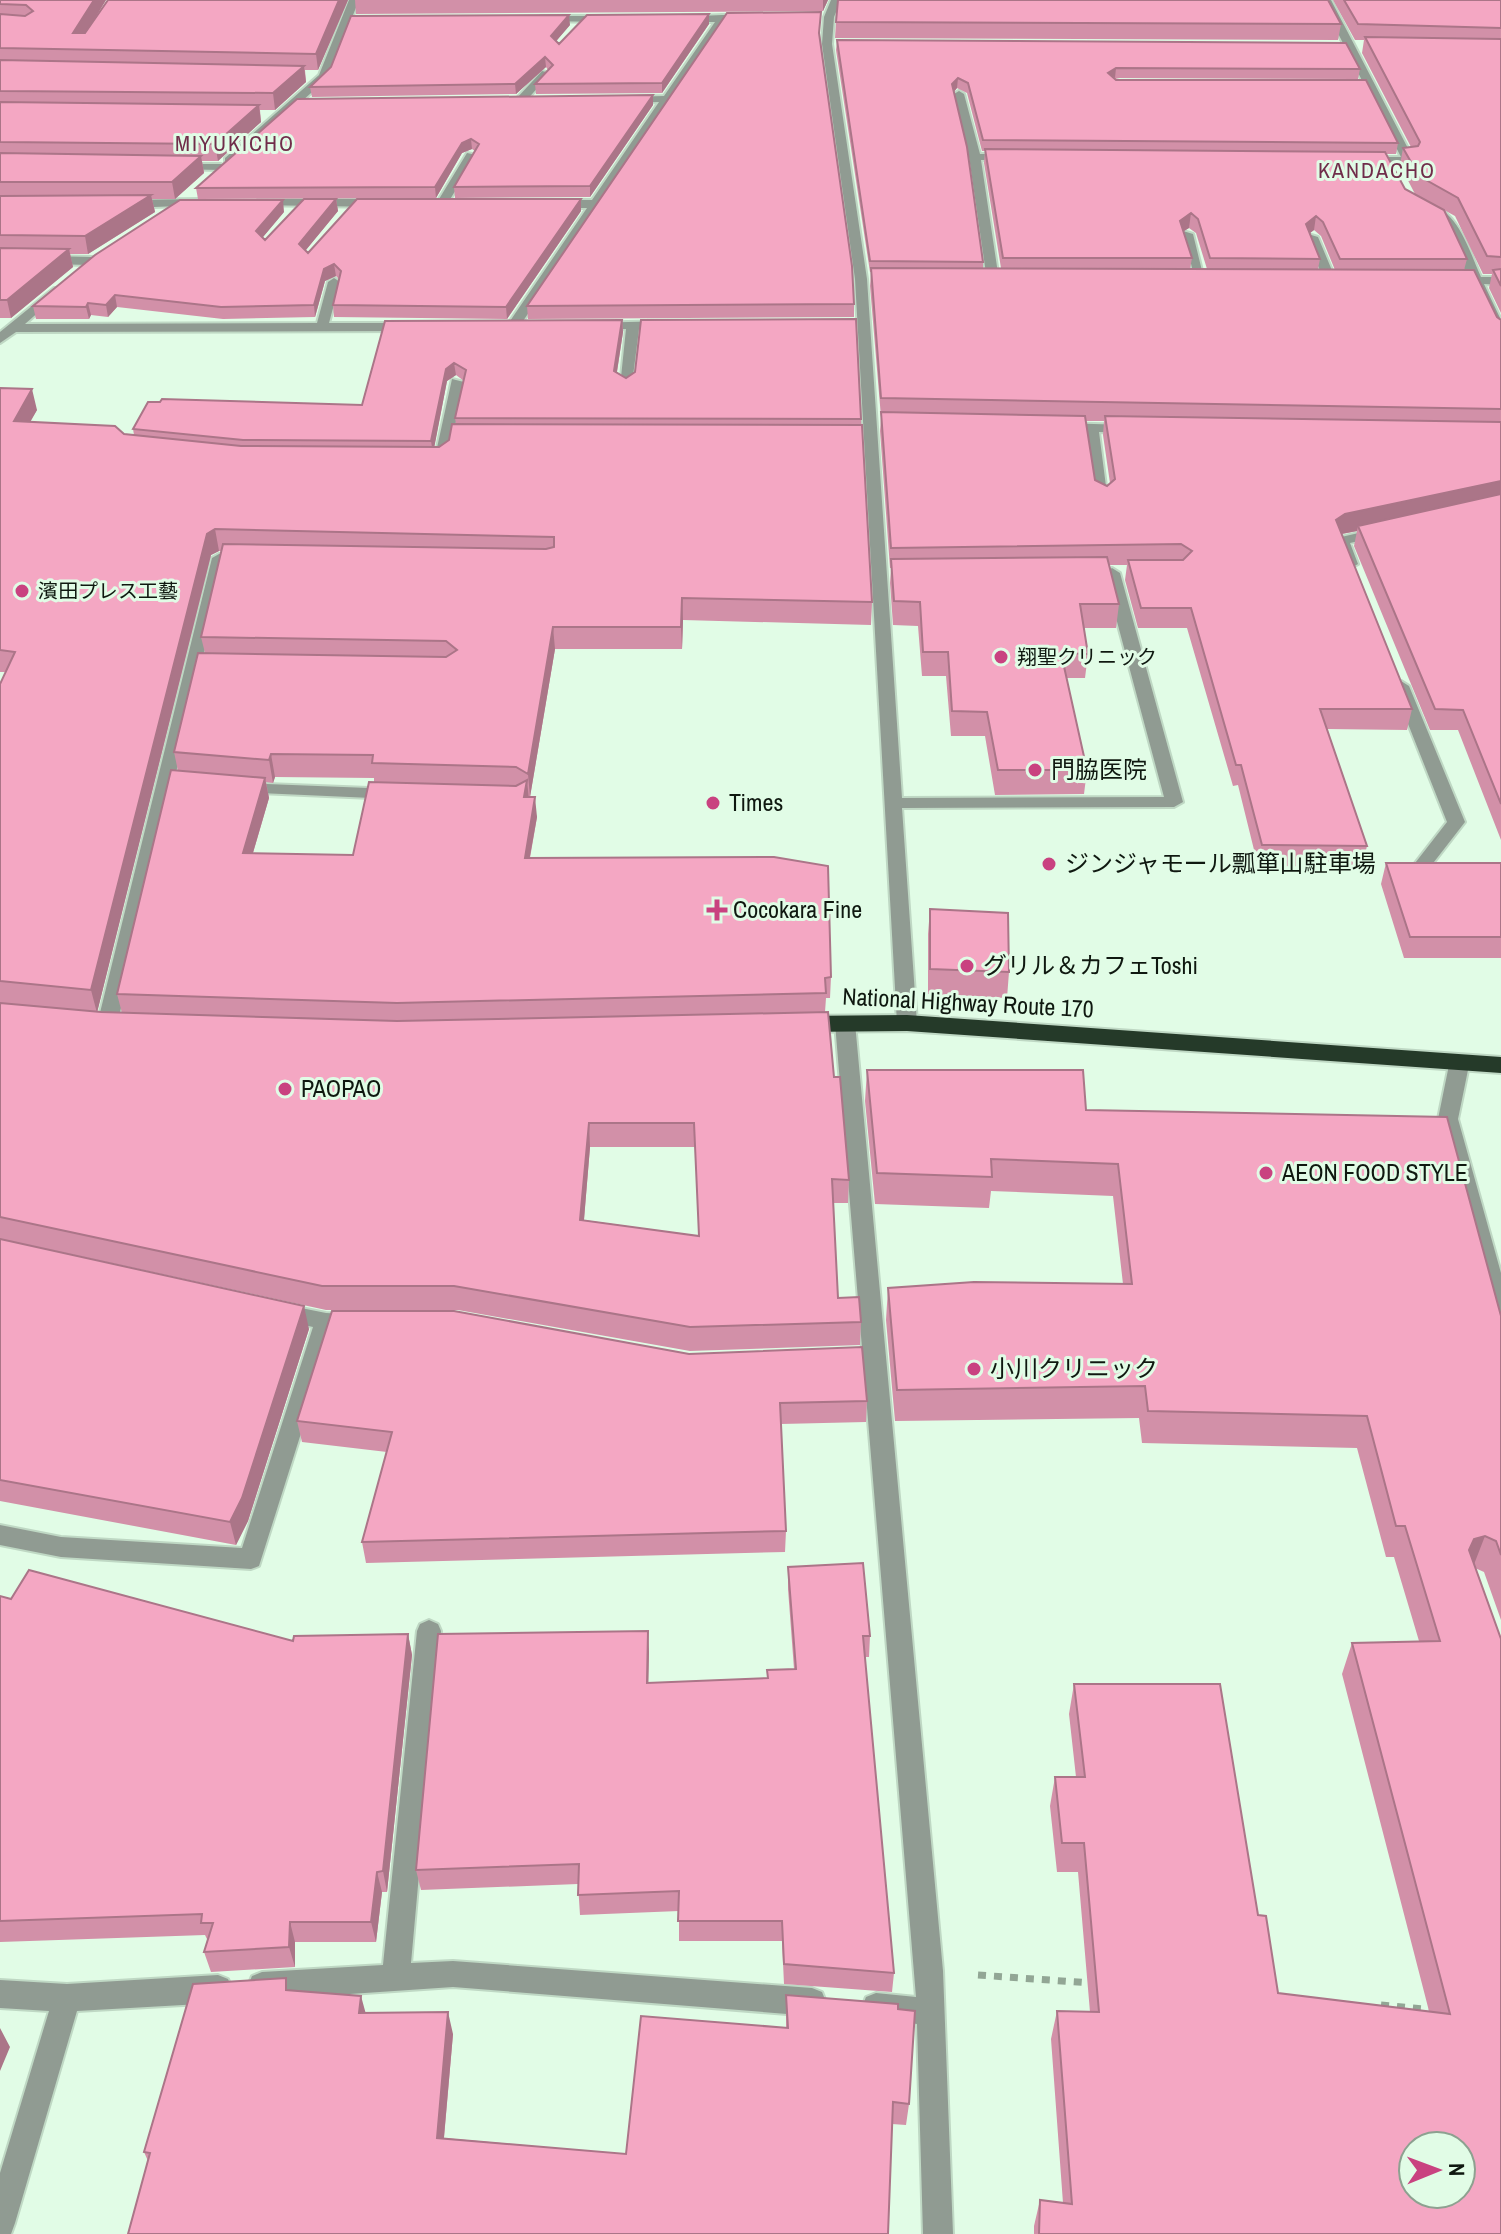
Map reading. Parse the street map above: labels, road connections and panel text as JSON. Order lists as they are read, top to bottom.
{
  "streets": {
    "highway": ["National Highway Route 170"]
  },
  "districts": ["MIYUKICHO", "KANDACHO"],
  "places": {
    "other": [
      "濱田プレス工藝",
      "翔聖クリニック",
      "門脇医院",
      "Times",
      "ジンジャモール瓢箪山駐車場",
      "グリル＆カフェToshi",
      "PAOPAO",
      "AEON FOOD STYLE",
      "小川クリニック"
    ],
    "health": ["Cocokara Fine"]
  },
  "north": "right"
}
